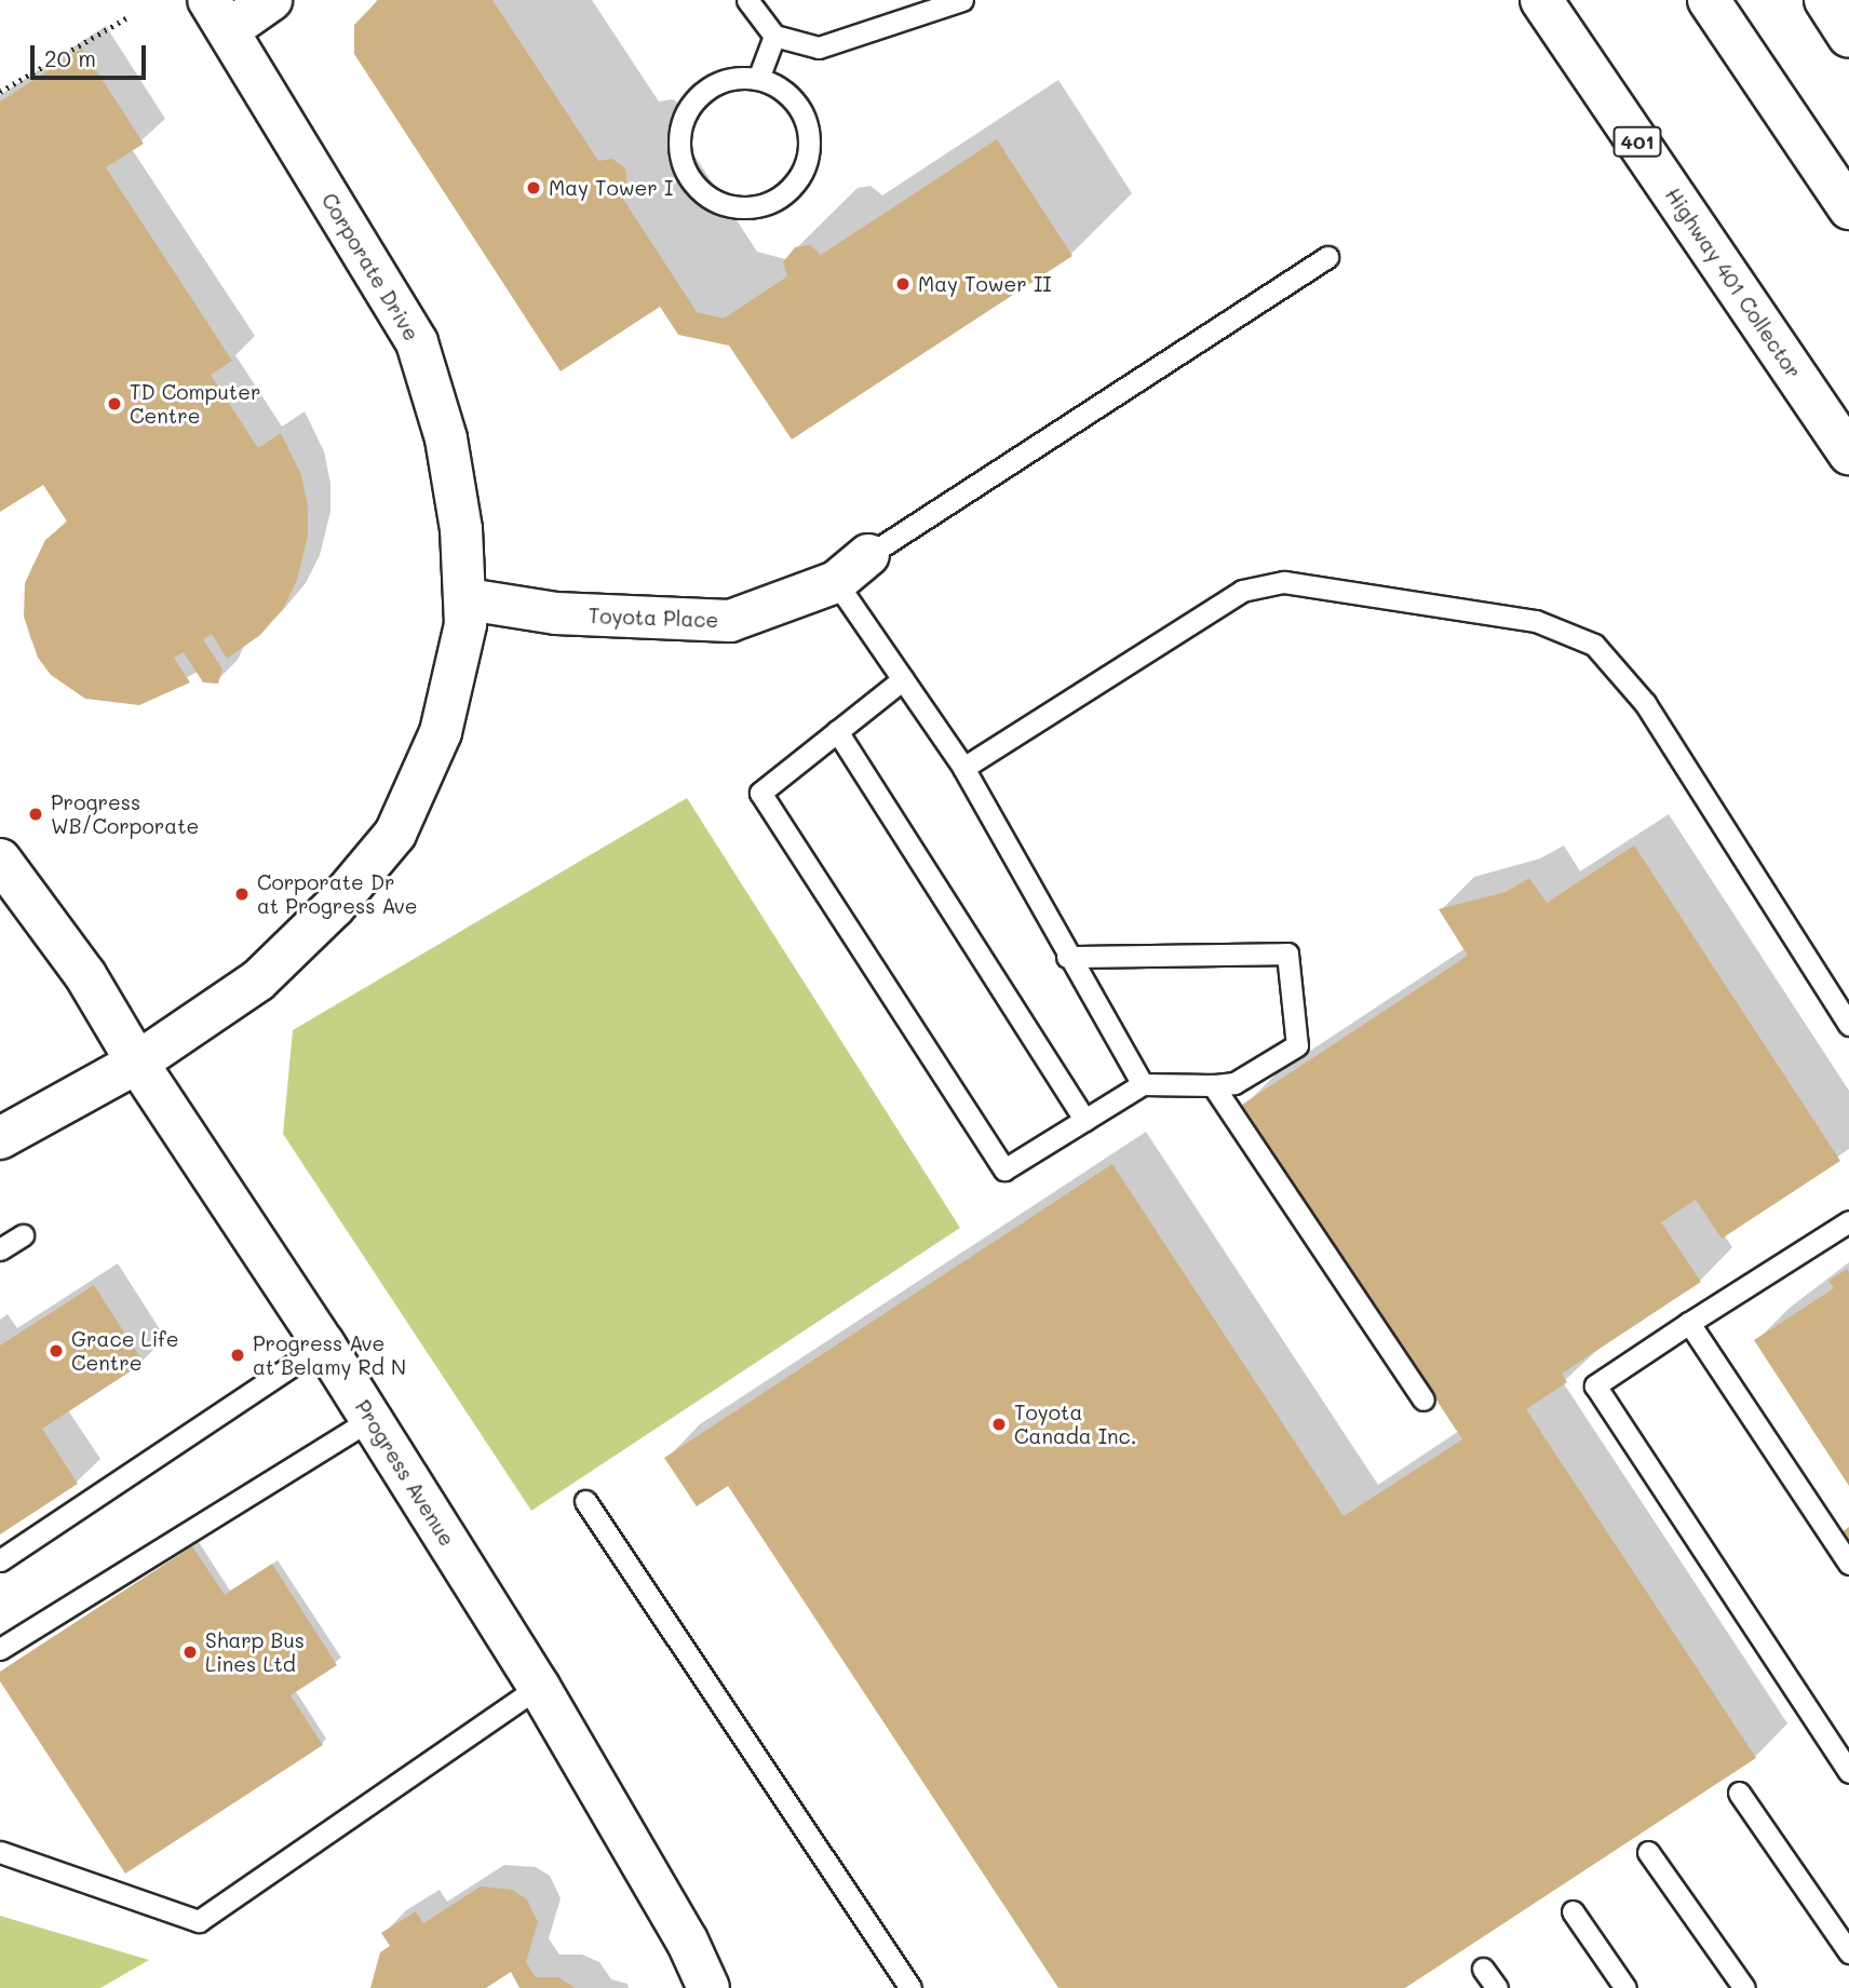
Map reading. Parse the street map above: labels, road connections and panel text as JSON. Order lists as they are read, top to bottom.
{
  "streets": {
    "main road": [
      "401",
      "Corporate Drive",
      "Highway 401 Collector",
      "Toyota Place",
      "Progress Avenue"
    ]
  },
  "crossings": [
    ["Corporate Drive", "Toyota Place"],
    ["Corporate Drive", "Progress Avenue"]
  ],
  "places": [
    "May Tower I",
    "May Tower II",
    "TD Computer Centre",
    "Progress WB/Corporate",
    "Corporate Dr at Progress Ave",
    "Grace Life Centre",
    "Progress Ave at Belamy Rd N",
    "Toyota Canada Inc.",
    "Sharp Bus Lines Ltd"
  ],
  "scale_bar": "20 m"
}
